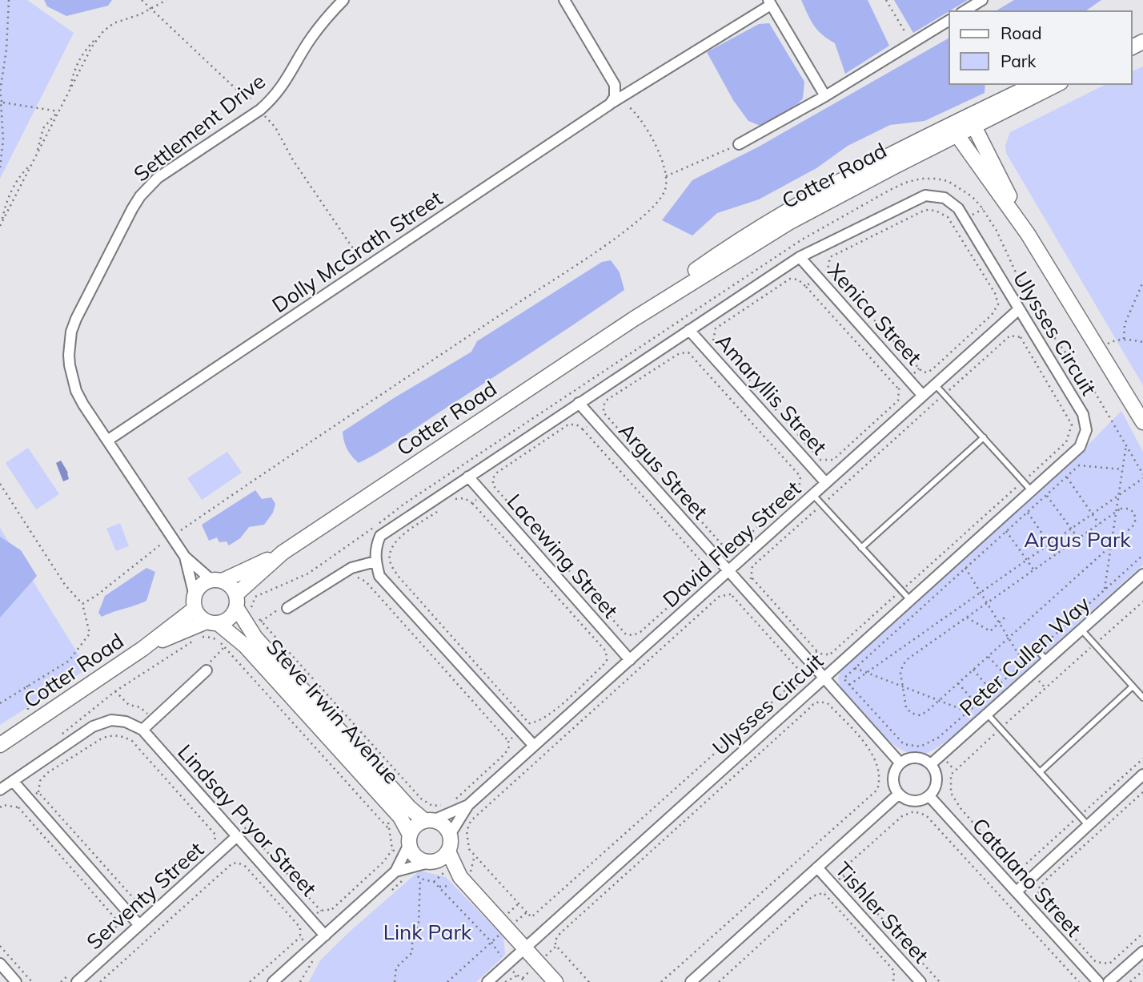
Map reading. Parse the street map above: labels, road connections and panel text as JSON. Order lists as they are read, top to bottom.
{
  "streets": {
    "main road": ["Cotter Road", "Steve Irwin Avenue"],
    "street": [
      "Settlement Drive",
      "Dolly McGrath Street",
      "Xenica Street",
      "Ulysses Circuit",
      "Amaryllis Street",
      "Argus Street",
      "David Fleay Street",
      "Lacewing Street",
      "Peter Cullen Way",
      "Lindsay Pryor Street",
      "Catalano Street",
      "Serventy Street",
      "Tishler Street"
    ]
  },
  "crossings": [
    ["Settlement Drive", "Cotter Road"],
    ["Settlement Drive", "Dolly McGrath Street"],
    ["Settlement Drive", "Steve Irwin Avenue"],
    ["Cotter Road", "Steve Irwin Avenue"],
    ["Xenica Street", "Ulysses Circuit"],
    ["Xenica Street", "David Fleay Street"],
    ["Ulysses Circuit", "Amaryllis Street"],
    ["Ulysses Circuit", "Argus Street"],
    ["Ulysses Circuit", "David Fleay Street"],
    ["Ulysses Circuit", "Lacewing Street"],
    ["Amaryllis Street", "David Fleay Street"],
    ["Argus Street", "David Fleay Street"],
    ["Argus Street", "Peter Cullen Way"],
    ["Argus Street", "Catalano Street"],
    ["David Fleay Street", "Lacewing Street"],
    ["David Fleay Street", "Steve Irwin Avenue"],
    ["Peter Cullen Way", "Catalano Street"],
    ["Lindsay Pryor Street", "Serventy Street"]
  ],
  "parks": ["Argus Park", "Link Park"],
  "legend": ["Road", "Park"]
}
